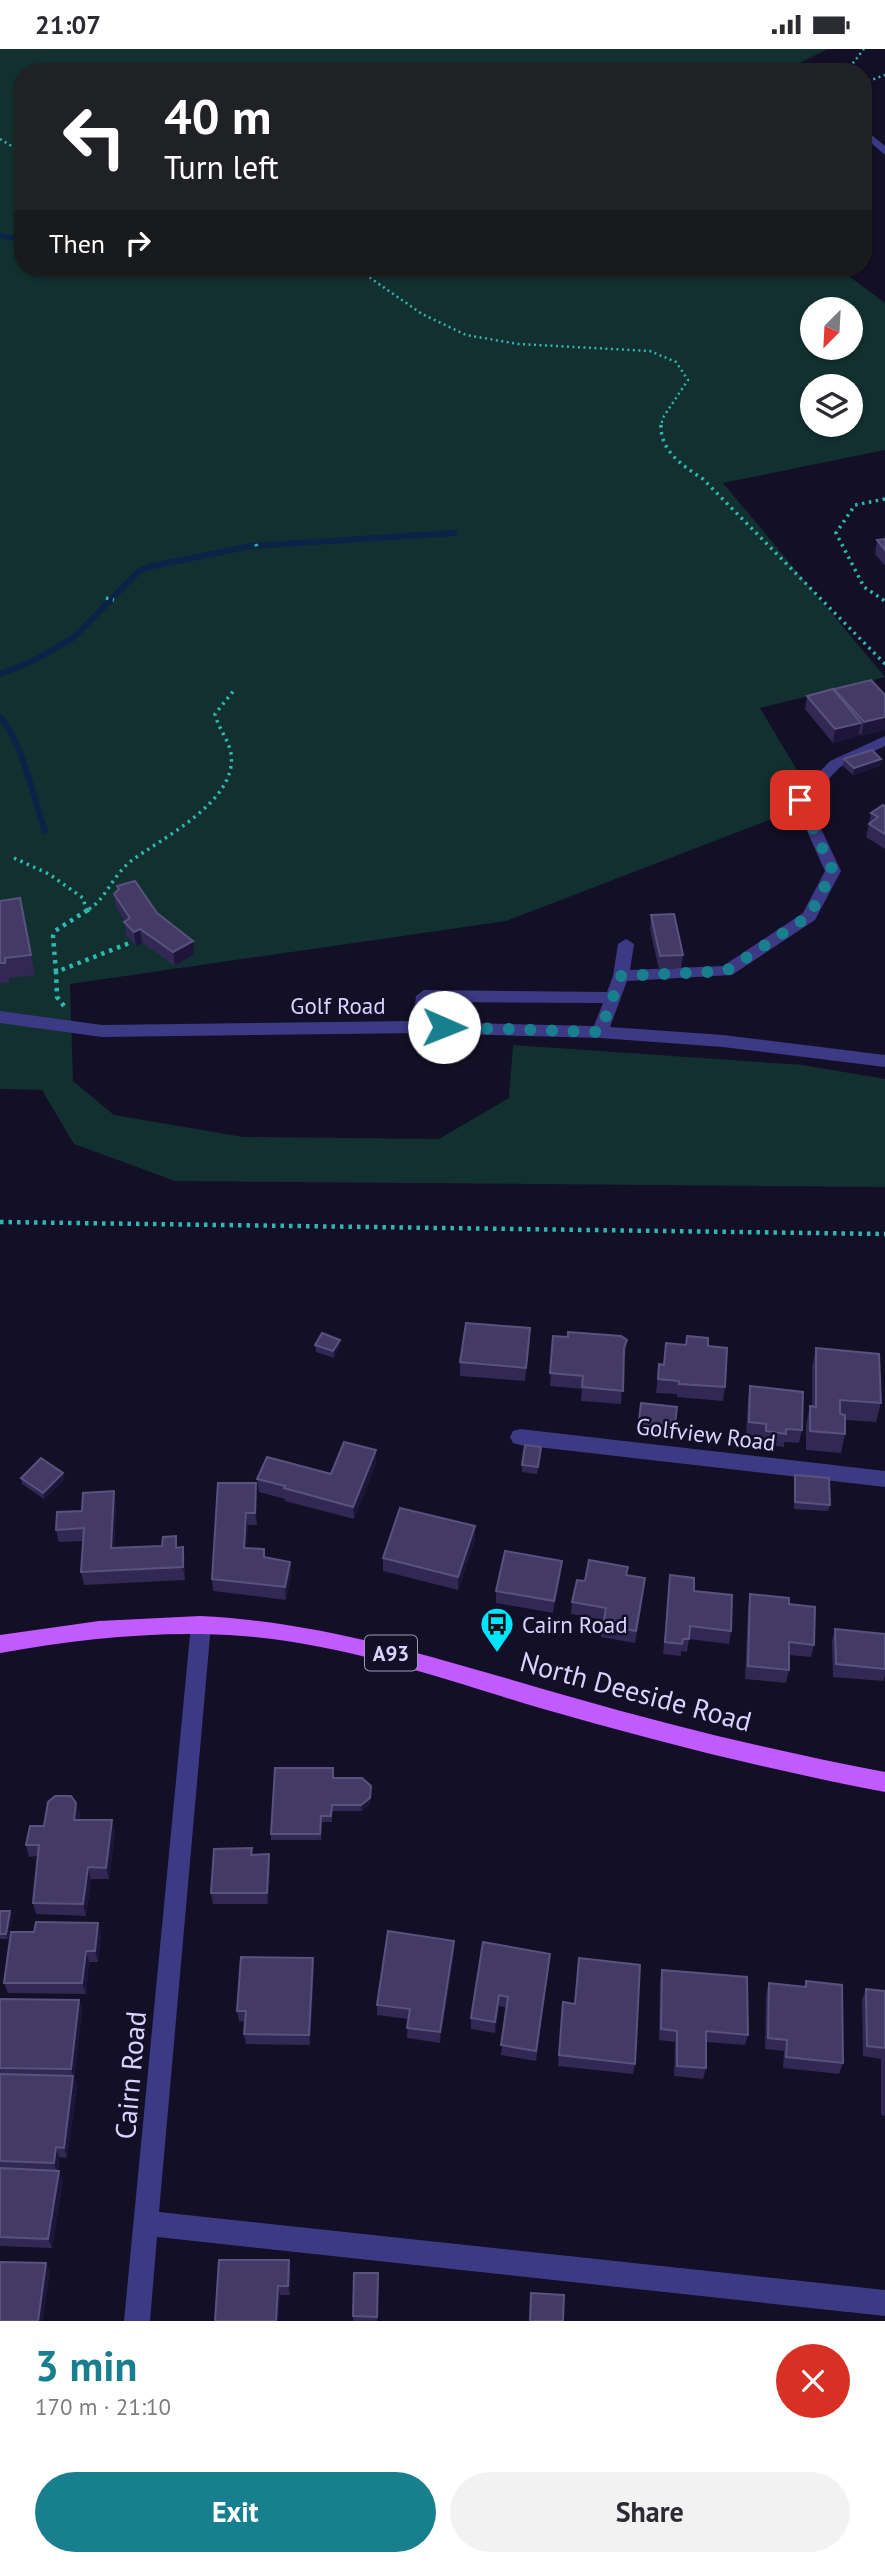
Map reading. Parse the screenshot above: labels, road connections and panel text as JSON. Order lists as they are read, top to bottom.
{
  "streets": {
    "main road": ["A93", "North Deeside Road"],
    "street": ["Golf Road", "Golfview Road", "Cairn Road"]
  },
  "crossings": [
    ["North Deeside Road", "Cairn Road"]
  ],
  "places": {
    "bus stop": ["Cairn Road"]
  },
  "north": "bottom left",
  "page": {
    "status": "21:07",
    "turn": ["40 m", "Turn left"],
    "then": "Then",
    "heading": ["3 min", "170 m · 21:10"],
    "buttons": ["Exit", "Share"]
  }
}
